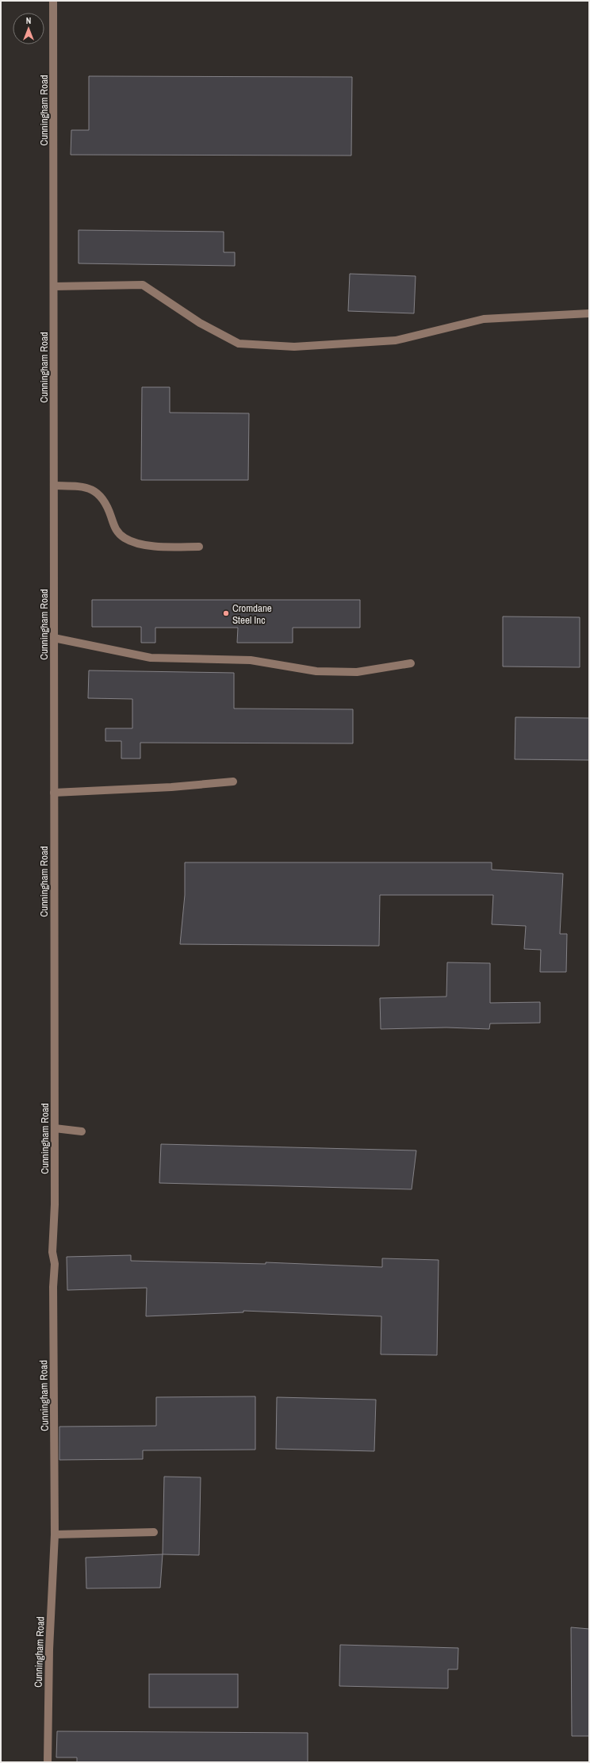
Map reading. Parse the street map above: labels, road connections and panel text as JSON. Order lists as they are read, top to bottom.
{
  "streets": {
    "street": ["Cunningham Road"]
  },
  "places": ["Cromdane Steel Inc"],
  "north": "top"
}
